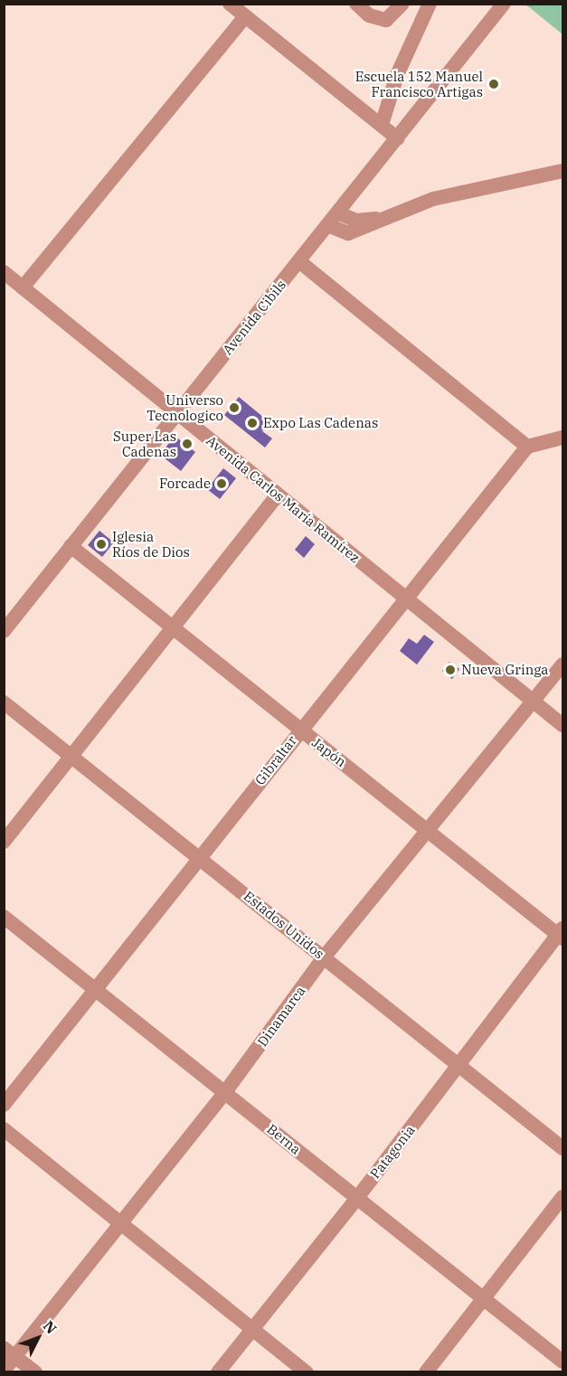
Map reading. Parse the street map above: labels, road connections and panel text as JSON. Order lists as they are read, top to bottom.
{
  "streets": {
    "street": [
      "Avenida Cibils",
      "Avenida Carlos María Ramírez",
      "Japón",
      "Gibraltar",
      "Estados Unidos",
      "Dinamarca",
      "Berna",
      "Patagonia"
    ]
  },
  "crossings": [
    ["Avenida Cibils", "Avenida Carlos María Ramírez"],
    ["Avenida Cibils", "Japón"],
    ["Avenida Carlos María Ramírez", "Gibraltar"],
    ["Avenida Carlos María Ramírez", "Dinamarca"],
    ["Japón", "Gibraltar"],
    ["Japón", "Dinamarca"],
    ["Japón", "Patagonia"],
    ["Gibraltar", "Estados Unidos"],
    ["Gibraltar", "Berna"],
    ["Estados Unidos", "Dinamarca"],
    ["Estados Unidos", "Patagonia"],
    ["Dinamarca", "Berna"],
    ["Berna", "Patagonia"]
  ],
  "places": [
    "Escuela 152 Manuel Francisco Artigas",
    "Universo Tecnologico",
    "Expo Las Cadenas",
    "Super Las Cadenas",
    "Forcade",
    "Iglesia Ríos de Dios",
    "Nueva Gringa"
  ],
  "north": "top right"
}
